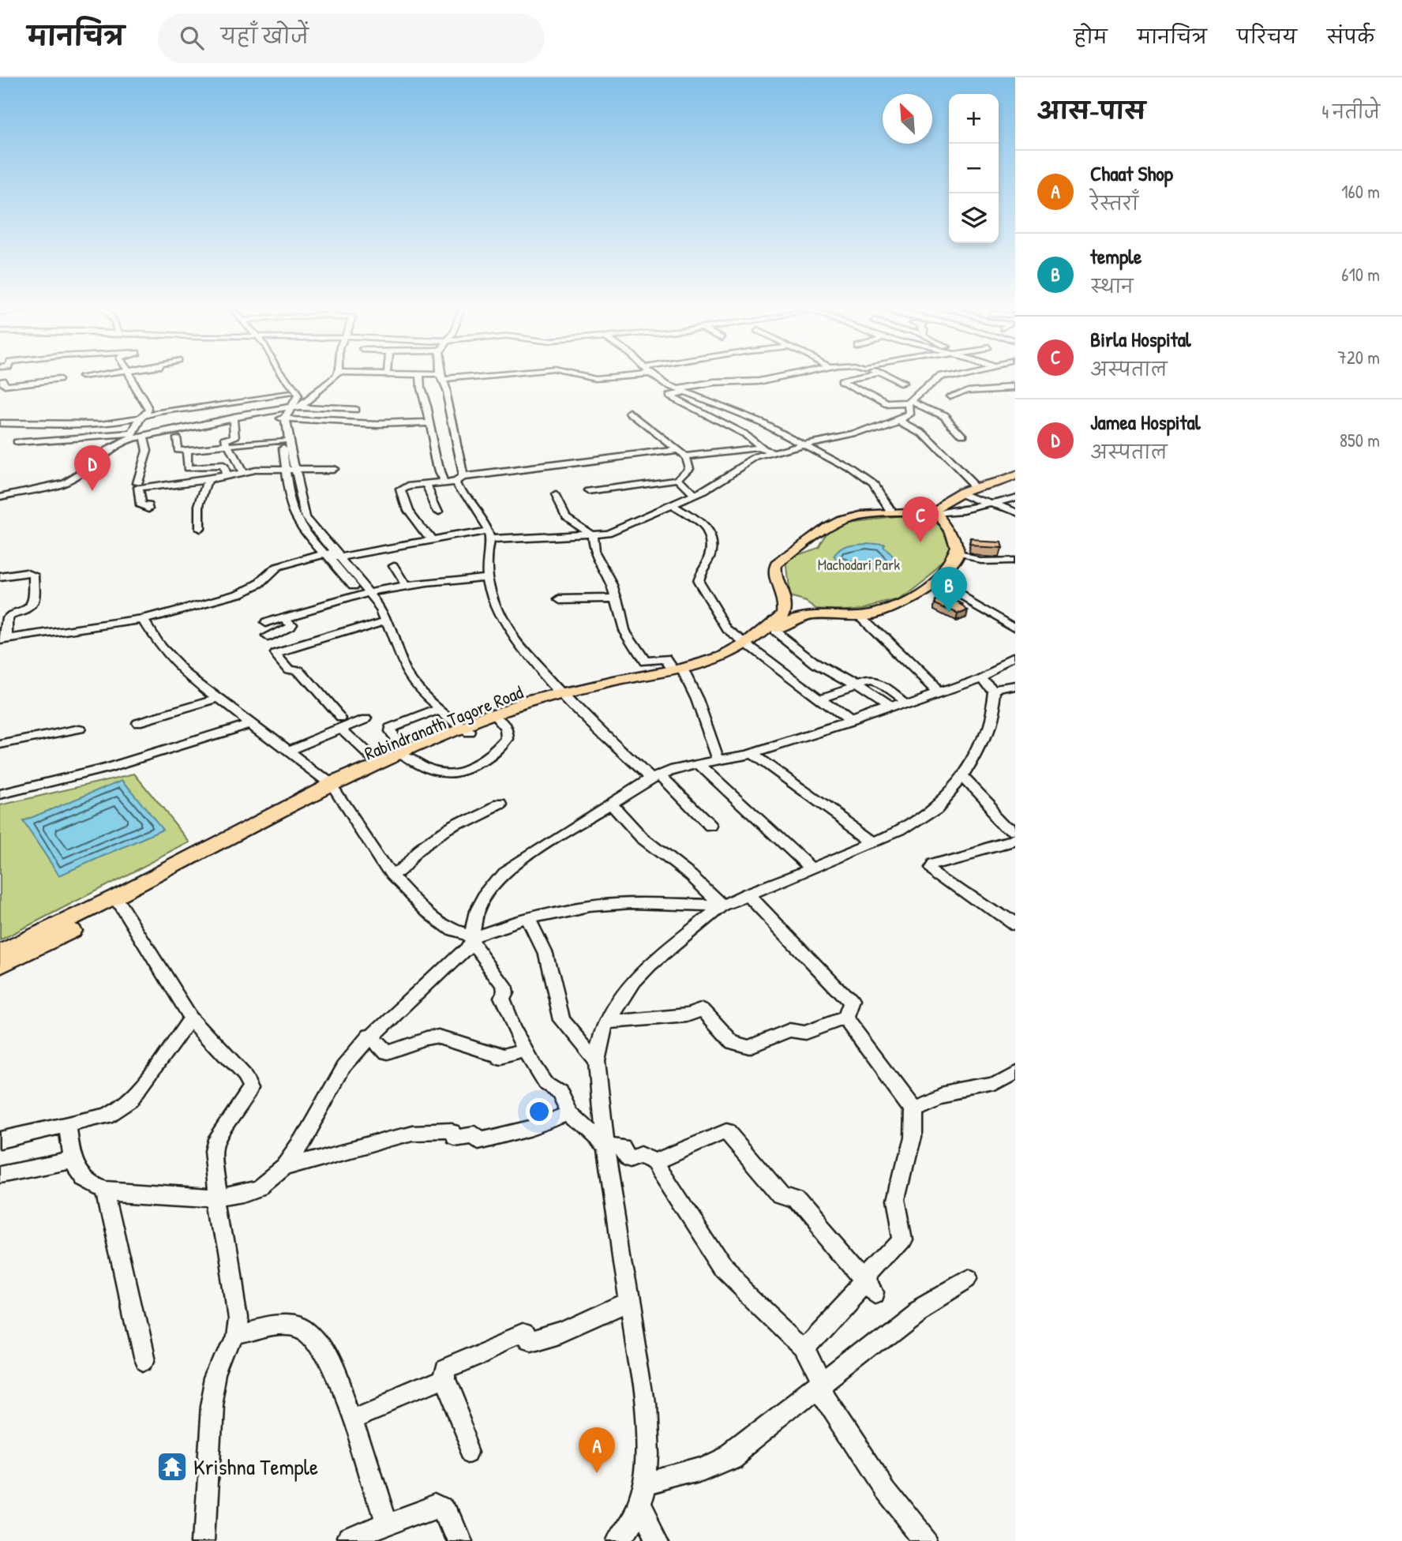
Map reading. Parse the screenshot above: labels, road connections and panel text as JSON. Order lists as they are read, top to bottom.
{
  "streets": {
    "main road": ["Rabindranath Tagore Road"]
  },
  "parks": ["Machodari Park"],
  "places": {
    "temple": ["Krishna Temple"]
  },
  "north": "top left",
  "page": {
    "header": "मानचित्र",
    "search": "यहाँ खोजें",
    "nav": [
      "होम",
      "मानचित्र",
      "परिचय",
      "संपर्क"
    ],
    "heading": ["आस-पास", "4 नतीजे"],
    "map_buttons": ["+", "−"],
    "list": [
      {
        "mark": "A",
        "name": "Chaat Shop",
        "note": "रेस्तराँ",
        "value": "160 m"
      },
      {
        "mark": "B",
        "name": "temple",
        "note": "स्थान",
        "value": "610 m"
      },
      {
        "mark": "C",
        "name": "Birla Hospital",
        "note": "अस्पताल",
        "value": "720 m"
      },
      {
        "mark": "D",
        "name": "Jamea Hospital",
        "note": "अस्पताल",
        "value": "850 m"
      }
    ],
    "pins": [
      "D",
      "C",
      "B",
      "A"
    ]
  }
}
